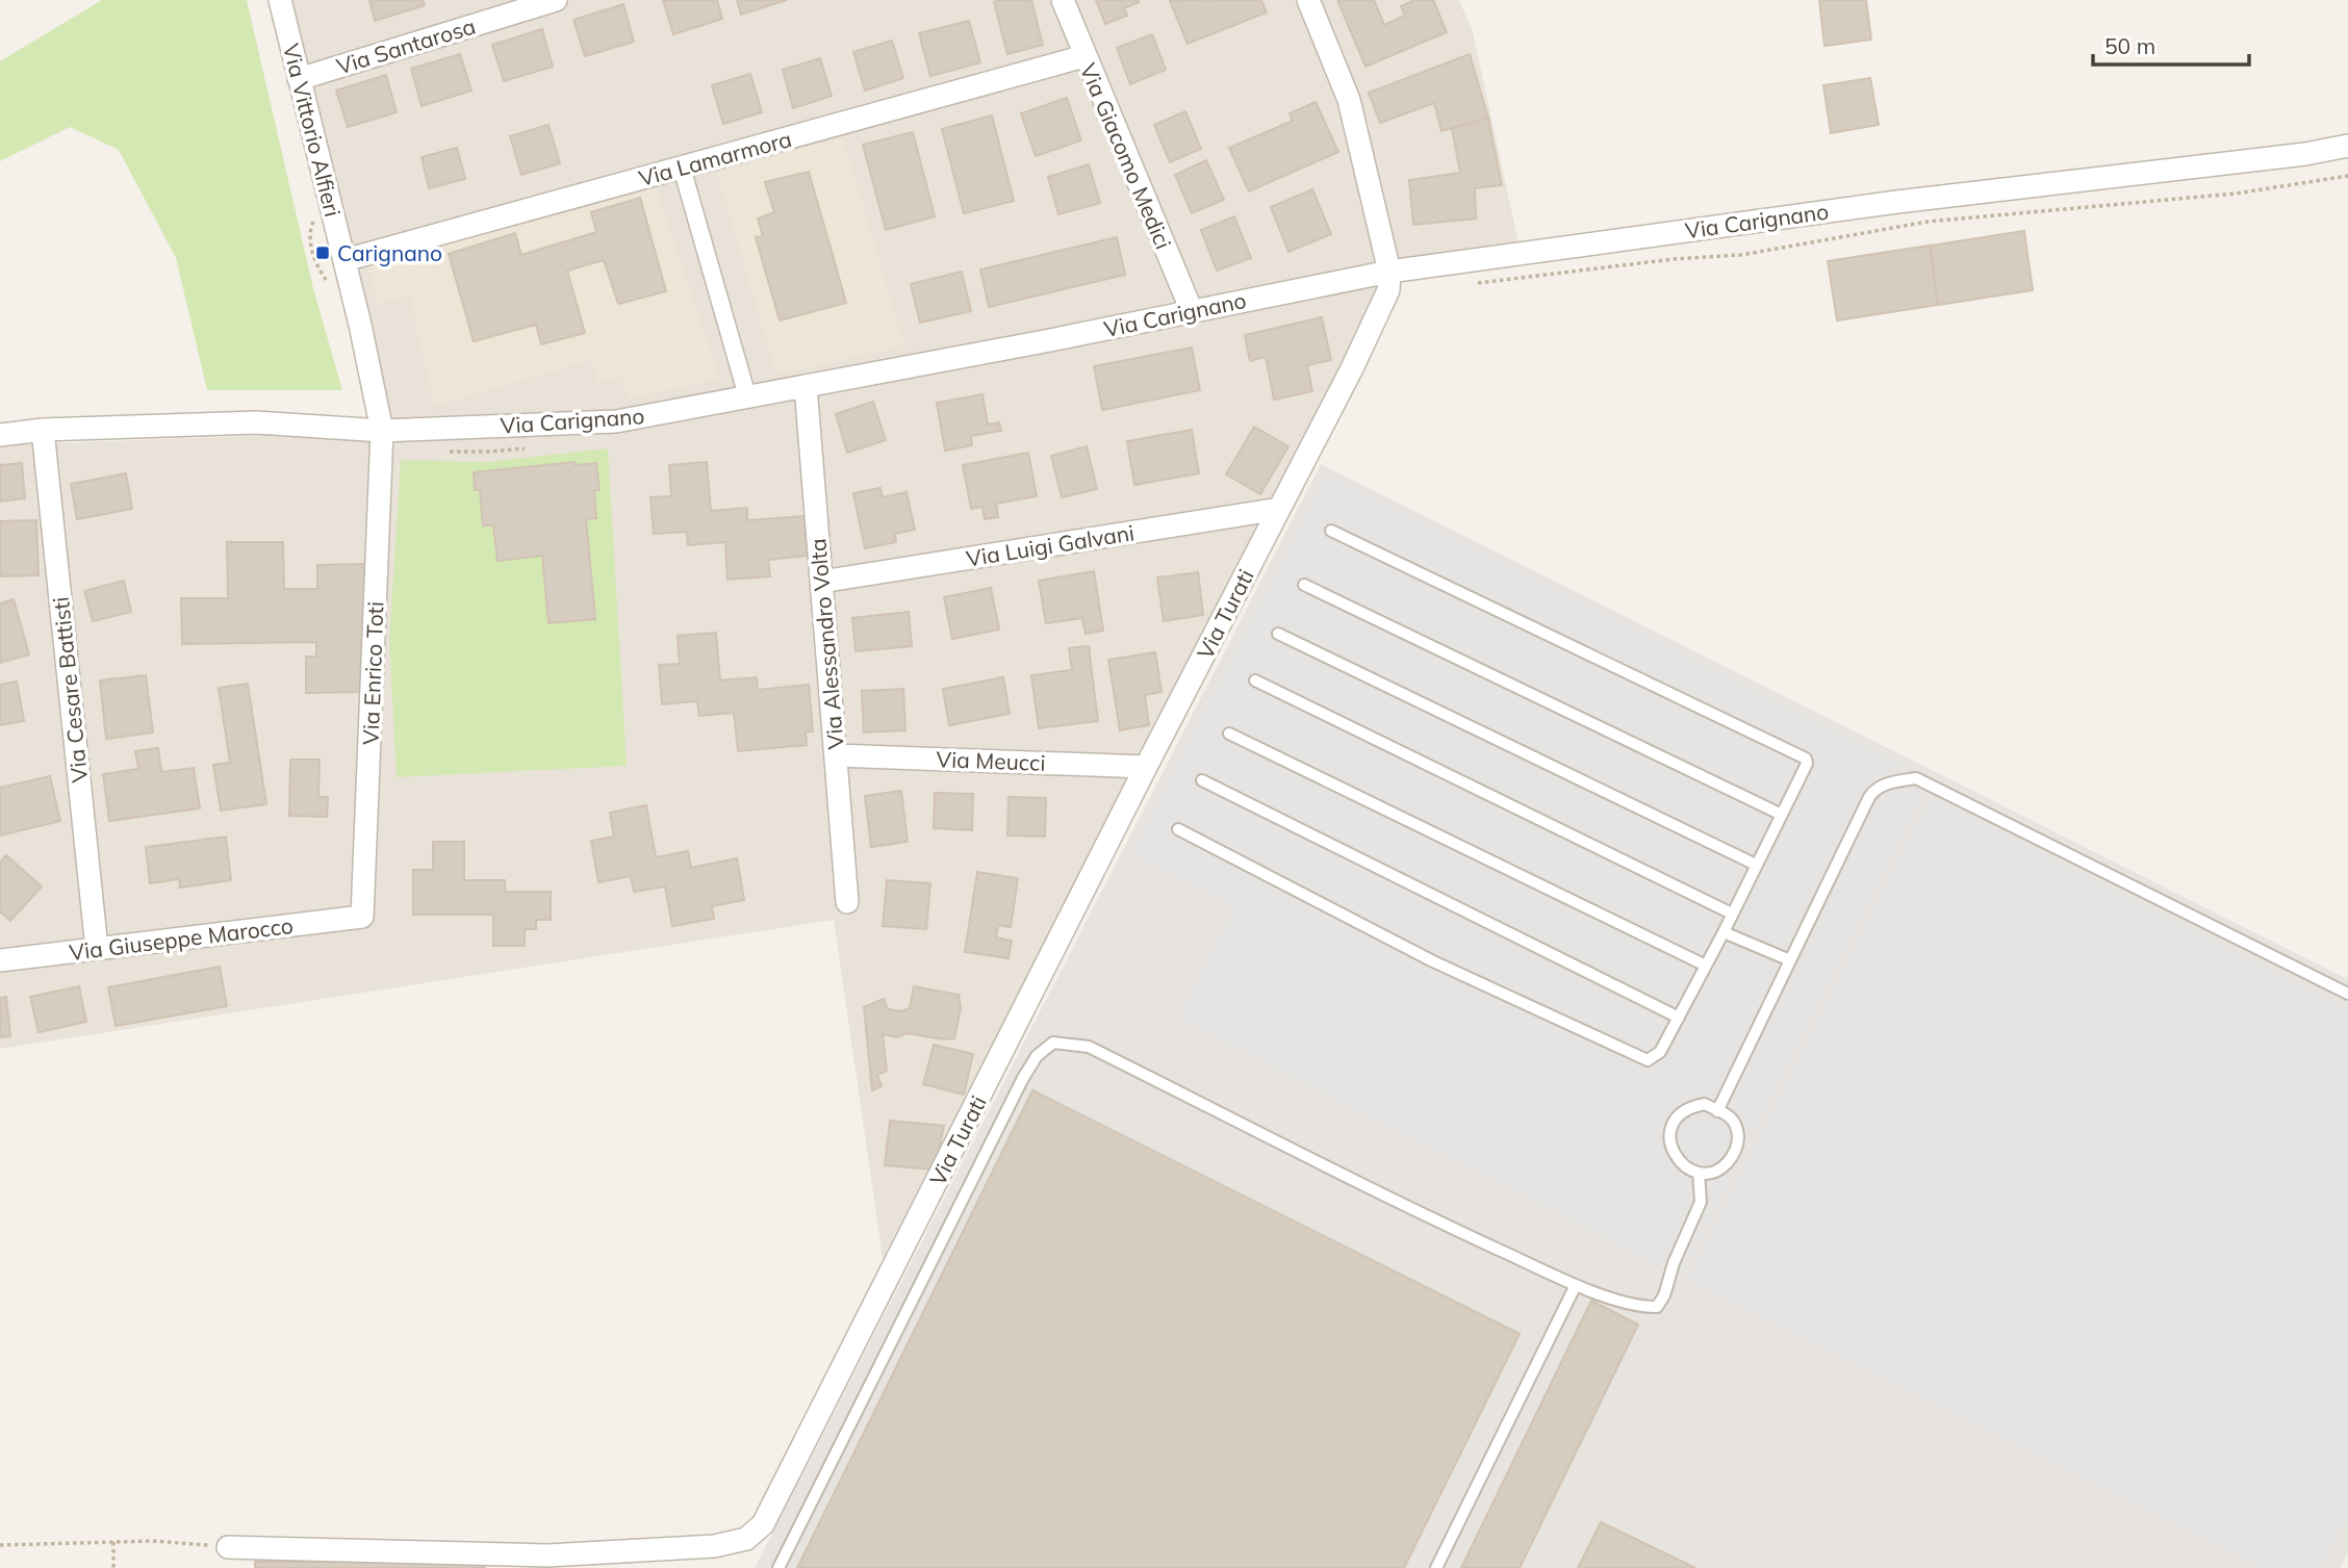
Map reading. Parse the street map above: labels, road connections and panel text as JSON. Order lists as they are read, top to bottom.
{
  "streets": {
    "street": [
      "Via Santarosa",
      "Via Vittorio Alfieri",
      "Via Giacomo Medici",
      "Via Lamarmora",
      "Via Carignano",
      "Via Luigi Galvani",
      "Via Turati",
      "Via Alessandro Volta",
      "Via Enrico Toti",
      "Via Cesare Battisti",
      "Via Meucci",
      "Via Giuseppe Marocco"
    ]
  },
  "crossings": [
    ["Via Santarosa", "Via Vittorio Alfieri"],
    ["Via Vittorio Alfieri", "Via Lamarmora"],
    ["Via Vittorio Alfieri", "Via Carignano"],
    ["Via Vittorio Alfieri", "Via Enrico Toti"],
    ["Via Giacomo Medici", "Via Lamarmora"],
    ["Via Giacomo Medici", "Via Carignano"],
    ["Via Carignano", "Via Turati"],
    ["Via Carignano", "Via Alessandro Volta"],
    ["Via Carignano", "Via Enrico Toti"],
    ["Via Carignano", "Via Cesare Battisti"],
    ["Via Luigi Galvani", "Via Turati"],
    ["Via Luigi Galvani", "Via Alessandro Volta"],
    ["Via Turati", "Via Meucci"],
    ["Via Alessandro Volta", "Via Meucci"],
    ["Via Enrico Toti", "Via Giuseppe Marocco"],
    ["Via Cesare Battisti", "Via Giuseppe Marocco"]
  ],
  "places": {
    "transit": ["Carignano"]
  },
  "scale_bar": "50 m"
}
